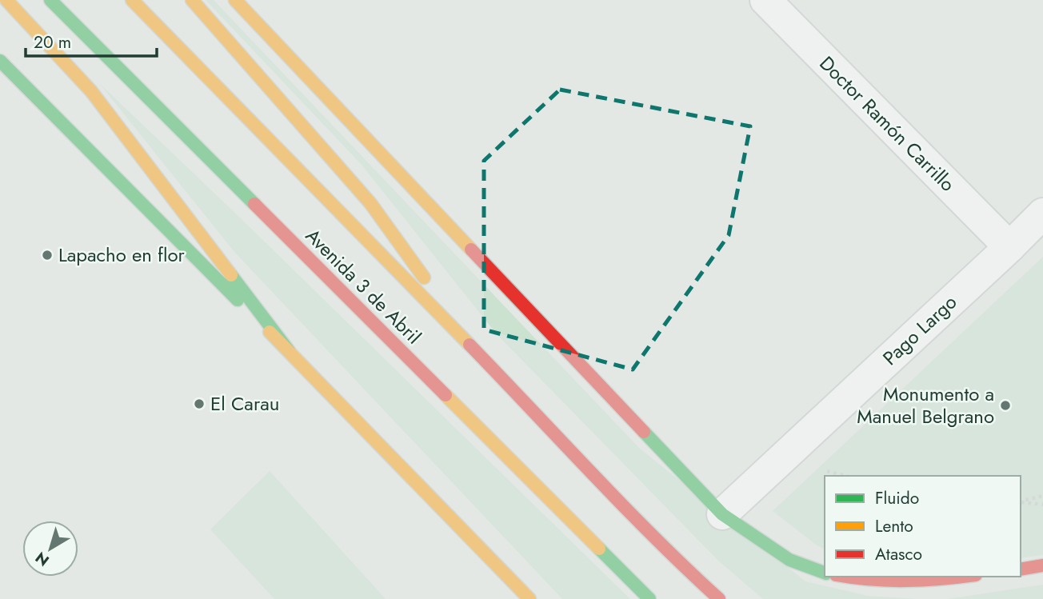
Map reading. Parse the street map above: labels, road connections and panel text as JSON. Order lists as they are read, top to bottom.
{
  "streets": {
    "main road": ["Avenida 3 de Abril"],
    "street": ["Doctor Ramón Carrillo", "Pago Largo"]
  },
  "crossings": [
    ["Doctor Ramón Carrillo", "Pago Largo"]
  ],
  "places": ["Lapacho en flor", "El Carau", "Monumento a Manuel Belgrano"],
  "legend": ["Fluido", "Lento", "Atasco"],
  "scale_bar": "20 m",
  "north": "bottom left"
}
